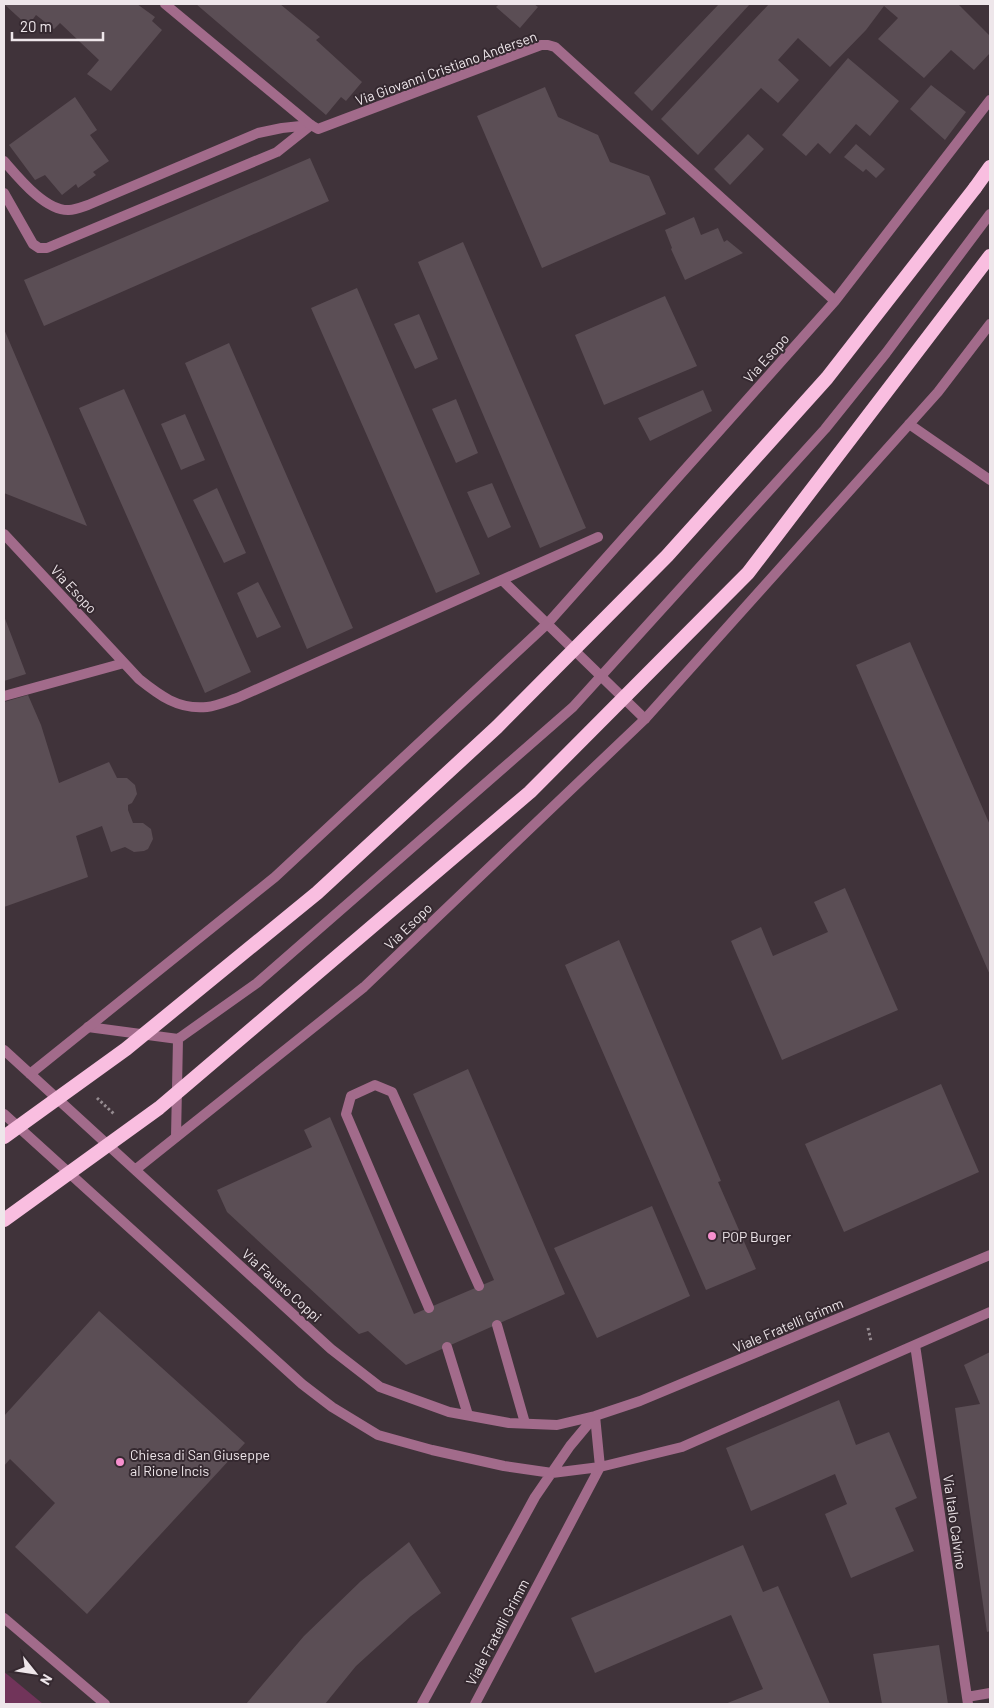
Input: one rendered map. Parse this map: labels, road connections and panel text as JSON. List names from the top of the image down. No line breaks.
{"streets":{"street":["Via Giovanni Cristiano Andersen","Via Esopo","Via Fausto Coppi","Viale Fratelli Grimm","Via Italo Calvino"]},"crossings":[["Via Giovanni Cristiano Andersen","Via Esopo"],["Via Esopo","Via Fausto Coppi"],["Via Fausto Coppi","Viale Fratelli Grimm"]],"places":["POP Burger","Chiesa di San Giuseppe al Rione Incis"],"scale_bar":"20 m","north":"bottom right"}
